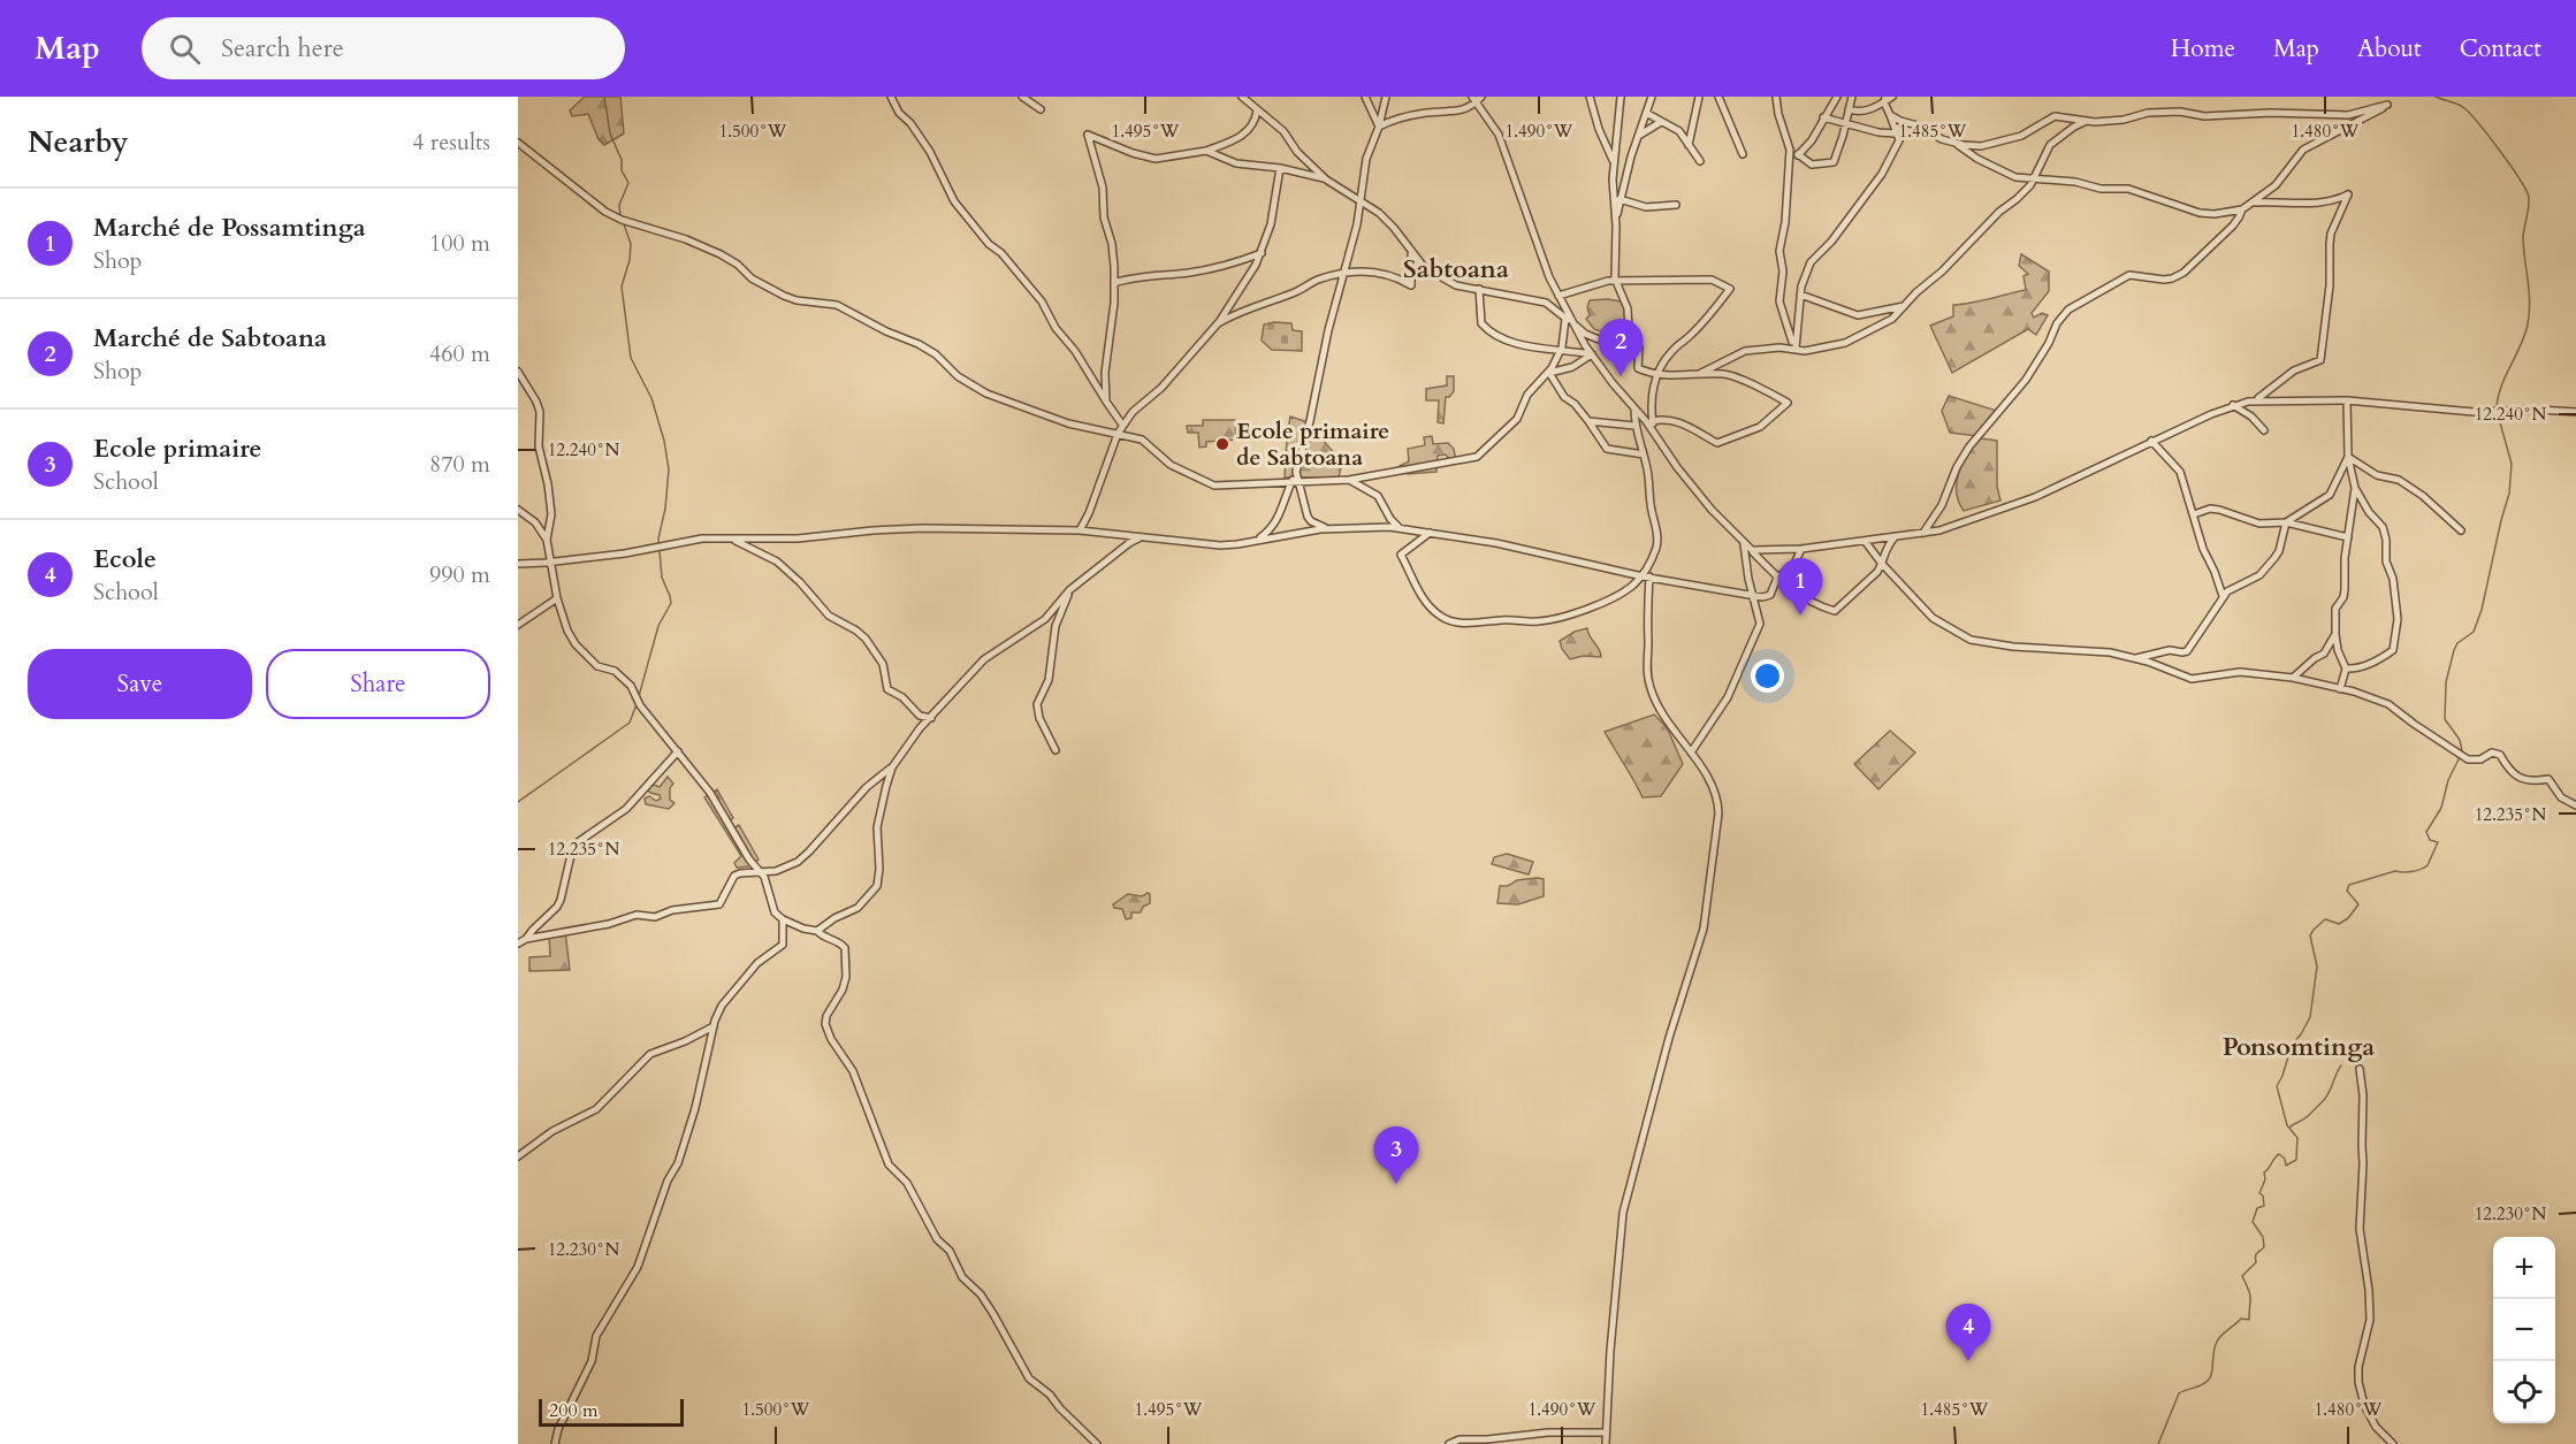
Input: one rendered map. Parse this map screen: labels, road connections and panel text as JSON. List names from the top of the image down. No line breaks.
{"districts":["Sabtoana","Ponsomtinga"],"places":["Ecole primaire de Sabtoana"],"scale_bar":"200 m","page":{"header":"Map","search":"Search here","nav":["Home","Map","About","Contact"],"heading":["Nearby","4 results"],"list":[{"mark":"1","name":"Marché de Possamtinga","note":"Shop","value":"100 m"},{"mark":"2","name":"Marché de Sabtoana","note":"Shop","value":"460 m"},{"mark":"3","name":"Ecole primaire","note":"School","value":"870 m"},{"mark":"4","name":"Ecole","note":"School","value":"990 m"}],"pins":["2","1","3","4"],"buttons":["Save","Share"],"map_buttons":["+","−"],"scale":"200 m"},"coordinates":["1.500°W","1.495°W","1.490°W","1.485°W","1.480°W","12.240°N","12.235°N","12.230°N"]}
